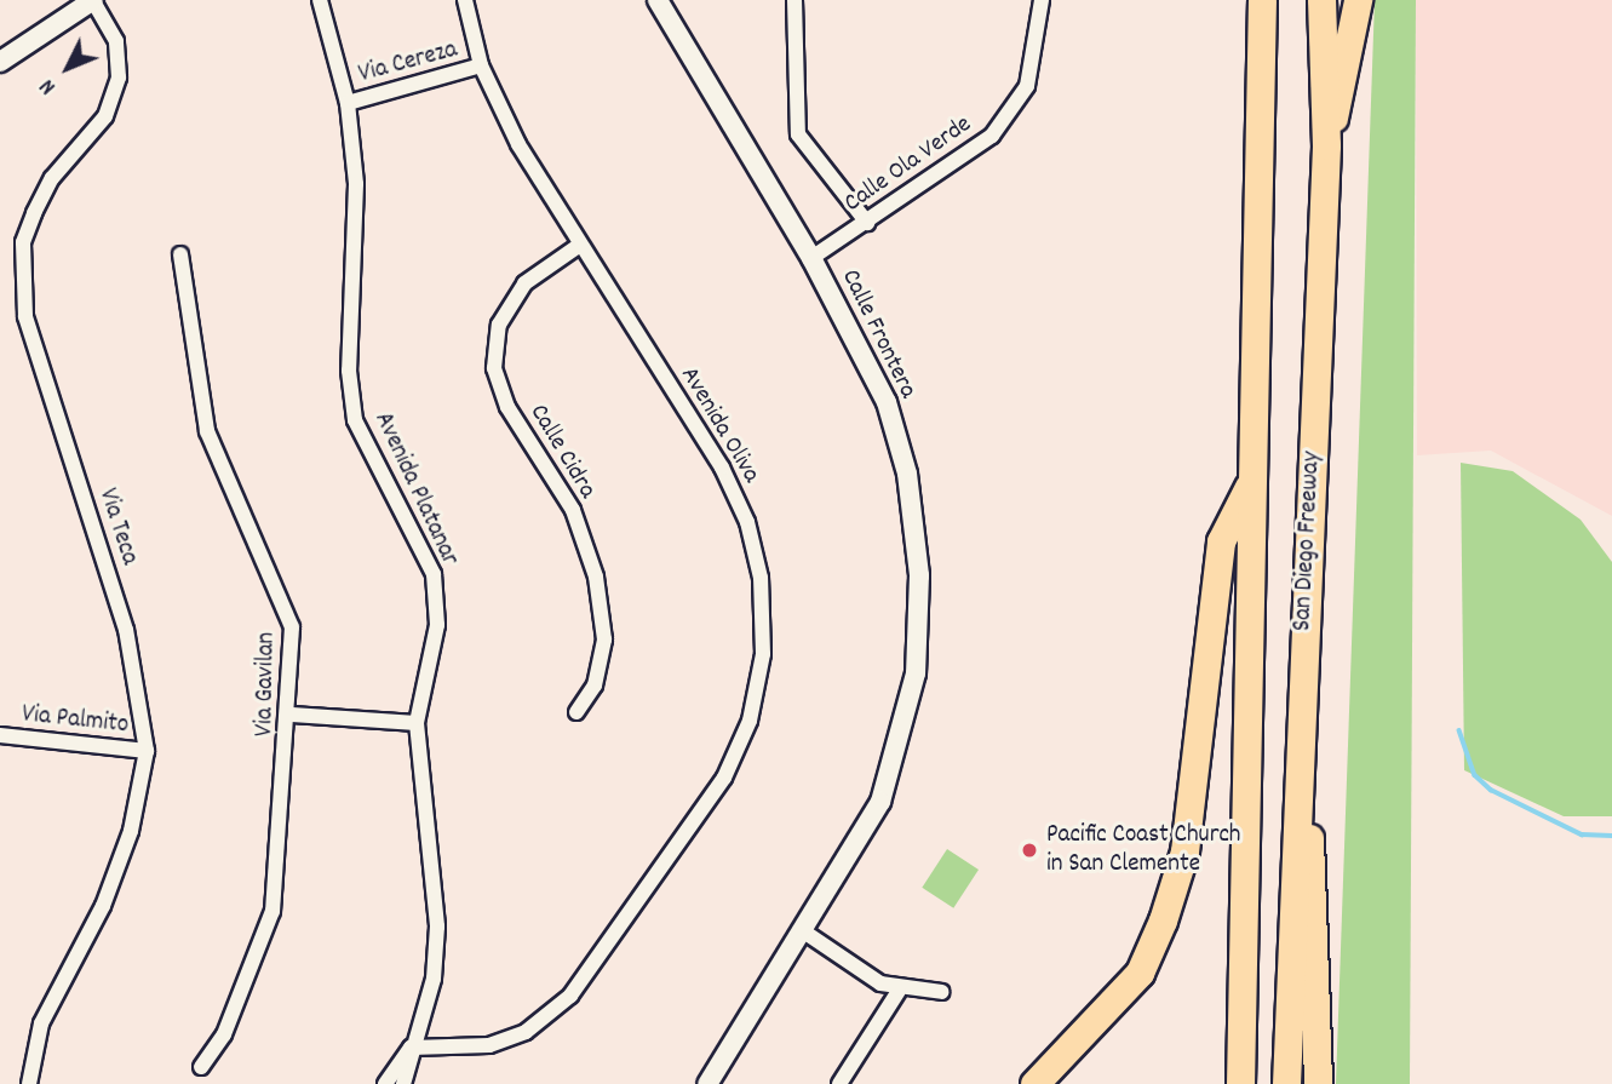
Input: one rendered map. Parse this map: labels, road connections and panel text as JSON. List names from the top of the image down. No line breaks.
{"streets":{"highway":["San Diego Freeway"],"street":["Via Cereza","Calle Ola Verde","Calle Frontera","Avenida Oliva","Calle Cidra","Avenida Platanar","Via Teca","Via Gavilan","Via Palmito"]},"crossings":[["Via Cereza","Avenida Oliva"],["Via Cereza","Avenida Platanar"],["Calle Ola Verde","Calle Frontera"],["Avenida Oliva","Calle Cidra"],["Avenida Oliva","Avenida Platanar"],["Via Teca","Via Palmito"]],"places":["Pacific Coast Church in San Clemente"],"north":"bottom left"}
